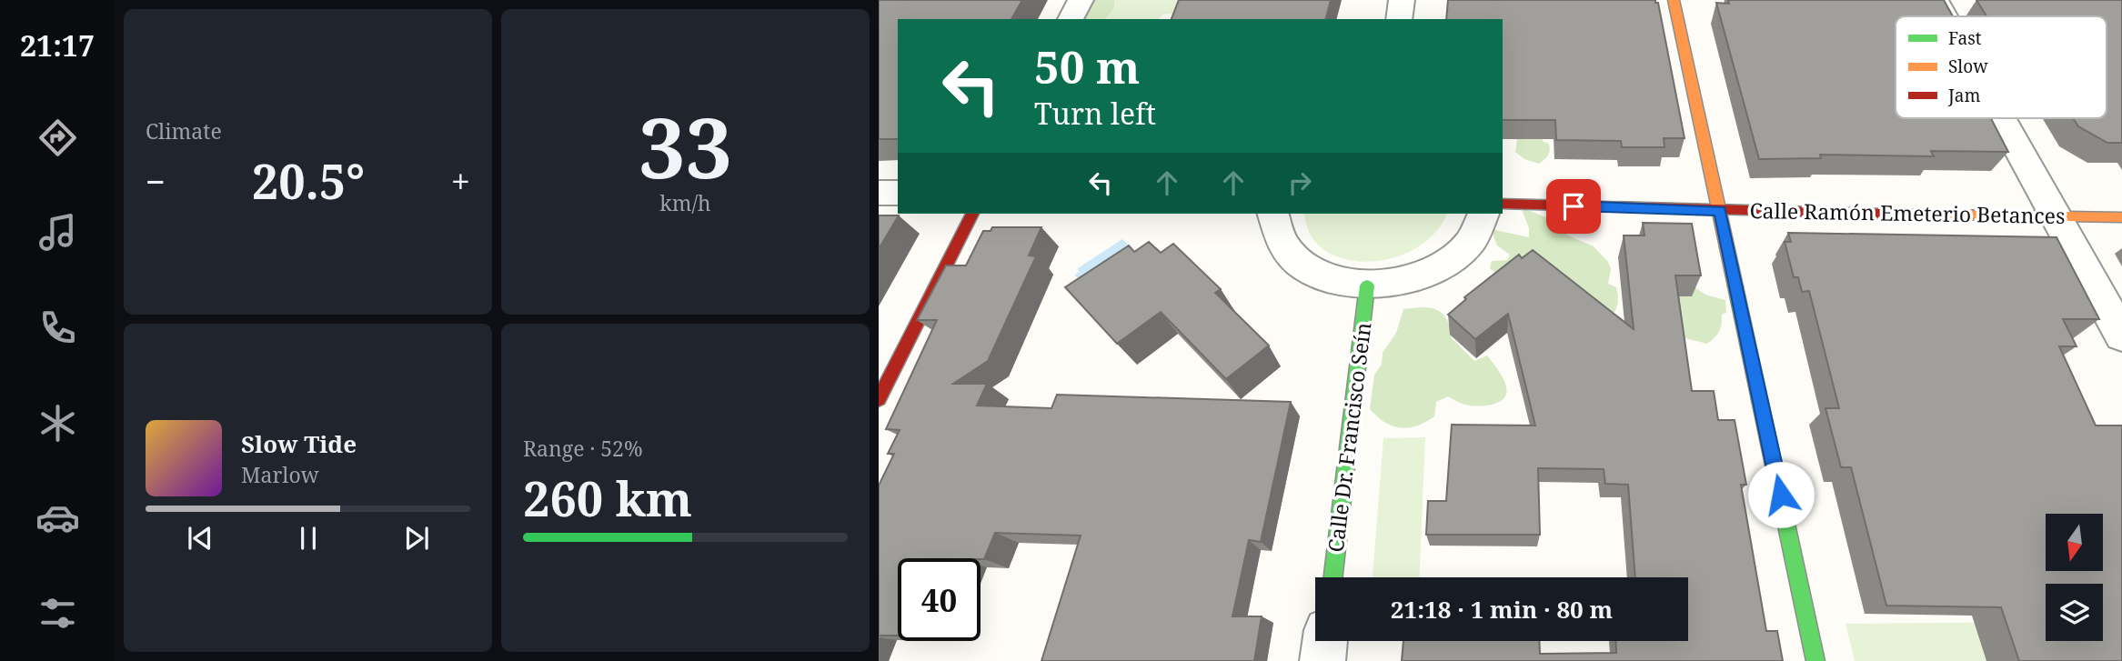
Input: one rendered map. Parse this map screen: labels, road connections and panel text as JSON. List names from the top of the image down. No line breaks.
{"streets":{"street":["Calle Ramón Emeterio Betances","Calle Dr. Francisco Seín"]},"legend":["Fast","Slow","Jam"],"north":"bottom","page":{"tabs":"21:17","tile":["Climate",["33","km/h"],["Range · 52%","260 km"]],"turn":["50 m","Turn left"],"heat":["−","20.5°","+"],"song":["Slow Tide","Marlow"],"limit":"40","trip":"21:18 · 1 min · 80 m"}}
